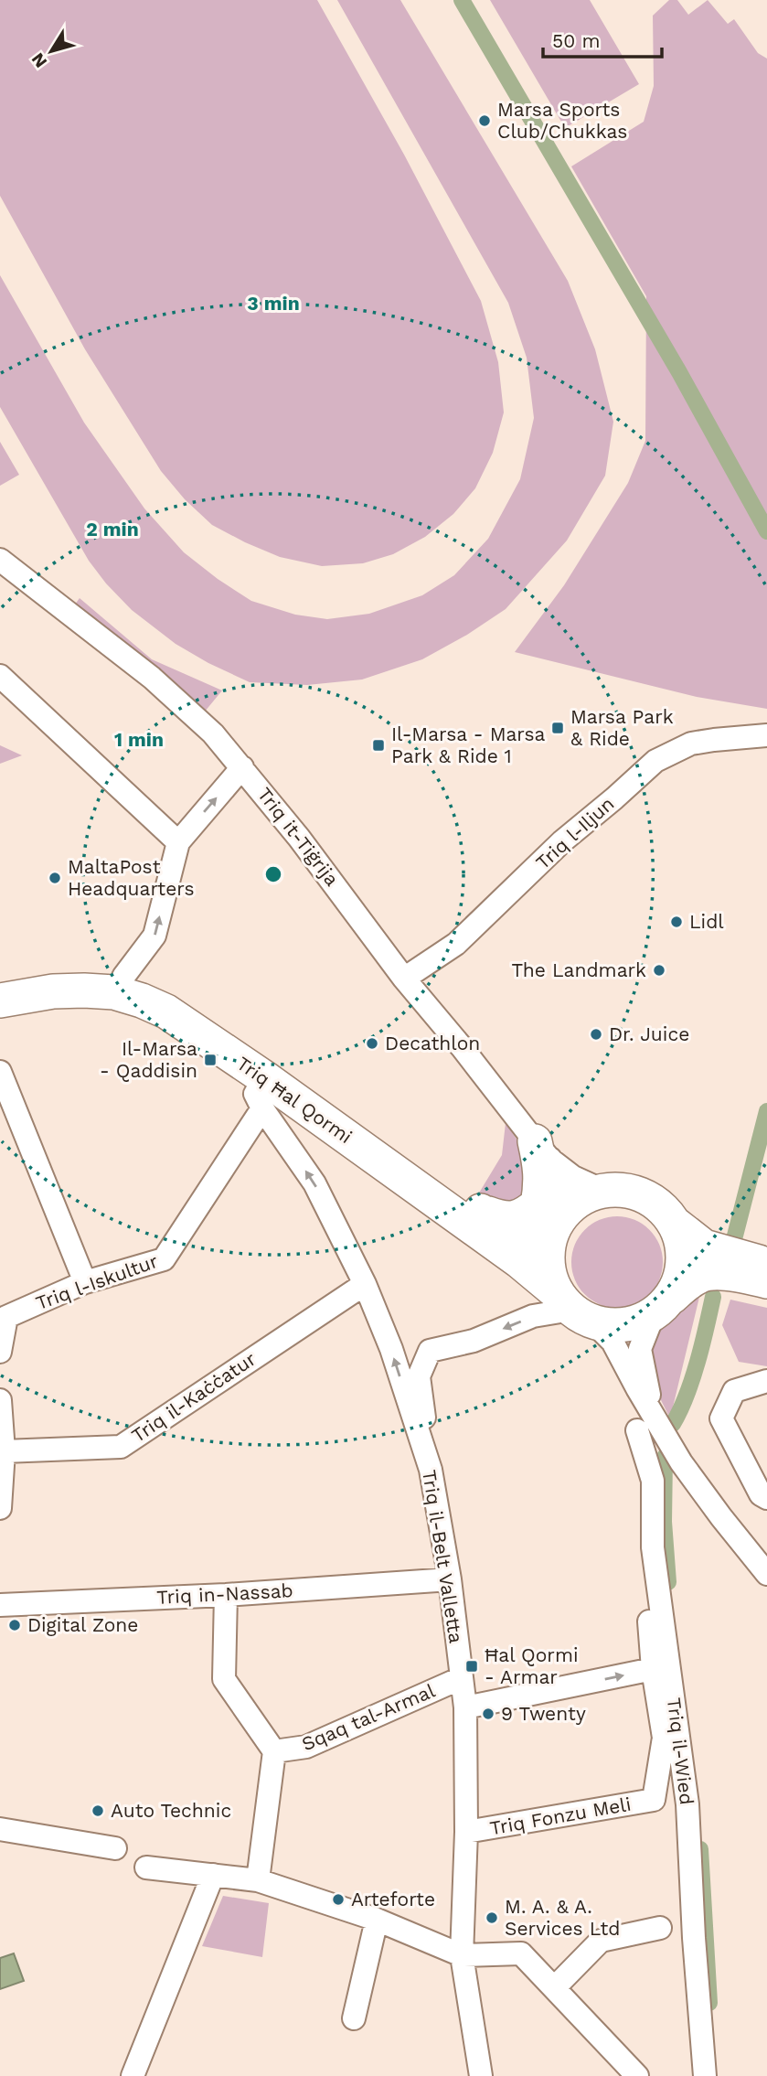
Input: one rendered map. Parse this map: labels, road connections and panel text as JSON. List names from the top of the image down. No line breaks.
{"streets":{"highway":["Triq Ħal Qormi"],"street":["Triq l-Iljun","Triq it-Tiġrija","Triq l-Iskultur","Triq il-Kaċċatur","Triq il-Belt Valletta","Triq in-Nassab","Sqaq tal-Armal","Triq il-Wied","Triq Fonzu Meli"]},"crossings":[["Triq l-Iljun","Triq it-Tiġrija"],["Triq it-Tiġrija","Triq Ħal Qormi"],["Triq Ħal Qormi","Triq l-Iskultur"],["Triq Ħal Qormi","Triq il-Belt Valletta"],["Triq l-Iskultur","Triq il-Belt Valletta"],["Triq il-Kaċċatur","Triq il-Belt Valletta"],["Triq il-Belt Valletta","Triq in-Nassab"],["Triq il-Belt Valletta","Sqaq tal-Armal"],["Triq il-Belt Valletta","Triq Fonzu Meli"]],"one_way":["Triq il-Belt Valletta"],"places":{"other":["Marsa Sports Club/Chukkas","MaltaPost Headquarters","Lidl","The Landmark","Dr. Juice","Decathlon","Digital Zone","9 Twenty","Auto Technic","Arteforte","M. A. & A. Services Ltd"],"transit":["Marsa Park & Ride","Il-Marsa - Marsa Park & Ride 1","Il-Marsa - Qaddisin","Ħal Qormi - Armar"]},"scale_bar":"50 m","north":"bottom left","rings":["3 min","2 min","1 min"]}
